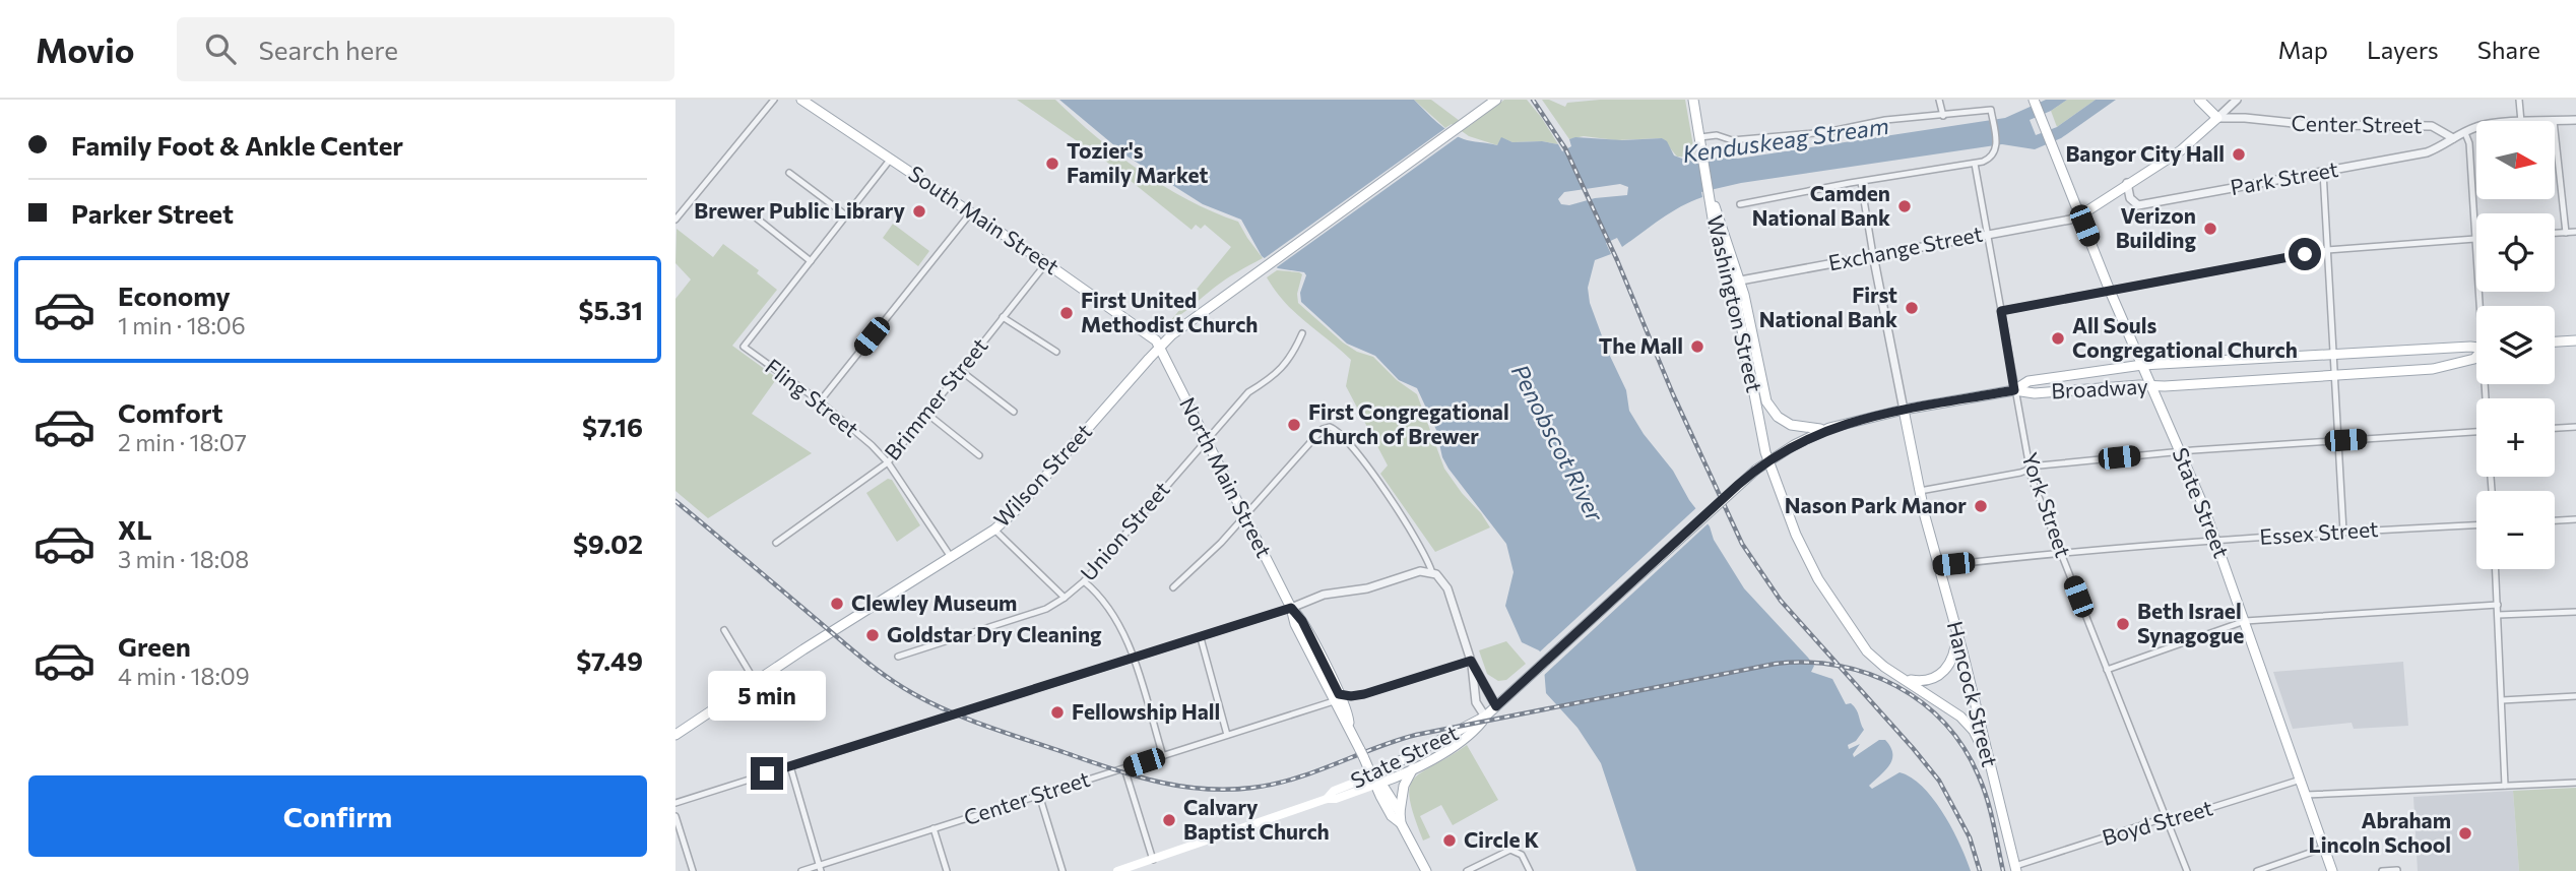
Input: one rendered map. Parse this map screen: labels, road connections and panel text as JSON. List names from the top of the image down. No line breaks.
{"streets":{"main road":["South Main Street","Washington Street","Broadway","Wilson Street","North Main Street","State Street","Hancock Street"],"street":["Center Street","Park Street","Exchange Street","Fling Street","Brimmer Street","York Street","Union Street","Essex Street","Boyd Street"]},"crossings":[["Center Street","Park Street"],["Center Street","North Main Street"],["South Main Street","Brimmer Street"],["South Main Street","Wilson Street"],["South Main Street","North Main Street"],["Exchange Street","Washington Street"],["Exchange Street","State Street"],["Exchange Street","York Street"],["Exchange Street","Hancock Street"],["Washington Street","State Street"],["Washington Street","Hancock Street"],["Broadway","State Street"],["Broadway","York Street"],["Fling Street","Brimmer Street"],["Fling Street","Wilson Street"],["Wilson Street","North Main Street"],["North Main Street","State Street"],["North Main Street","Union Street"],["State Street","Essex Street"],["State Street","Boyd Street"],["York Street","Essex Street"],["York Street","Boyd Street"],["Essex Street","Hancock Street"],["Hancock Street","Boyd Street"]],"water":["Kenduskeag Stream","Penobscot River"],"places":["Bangor City Hall","Tozier's Family Market","Camden National Bank","Brewer Public Library","Verizon Building","First National Bank","First United Methodist Church","All Souls Congregational Church","The Mall","First Congregational Church of Brewer","Nason Park Manor","Clewley Museum","Beth Israel Synagogue","Goldstar Dry Cleaning","Fellowship Hall","Calvary Baptist Church","Abraham Lincoln School","Circle K"],"north":"right","page":{"header":"Movio","search":"Search here","nav":["Map","Layers","Share"],"banner":["Family Foot & Ankle Center","Parker Street"],"map_buttons":["+","−"],"list":[{"name":"Economy","note":"1 min · 18:06","value":"$5.31"},{"name":"Comfort","note":"2 min · 18:07","value":"$7.16"},{"name":"XL","note":"3 min · 18:08","value":"$9.02"},{"name":"Green","note":"4 min · 18:09","value":"$7.49"}],"bubble":"5 min","buttons":"Confirm"}}
